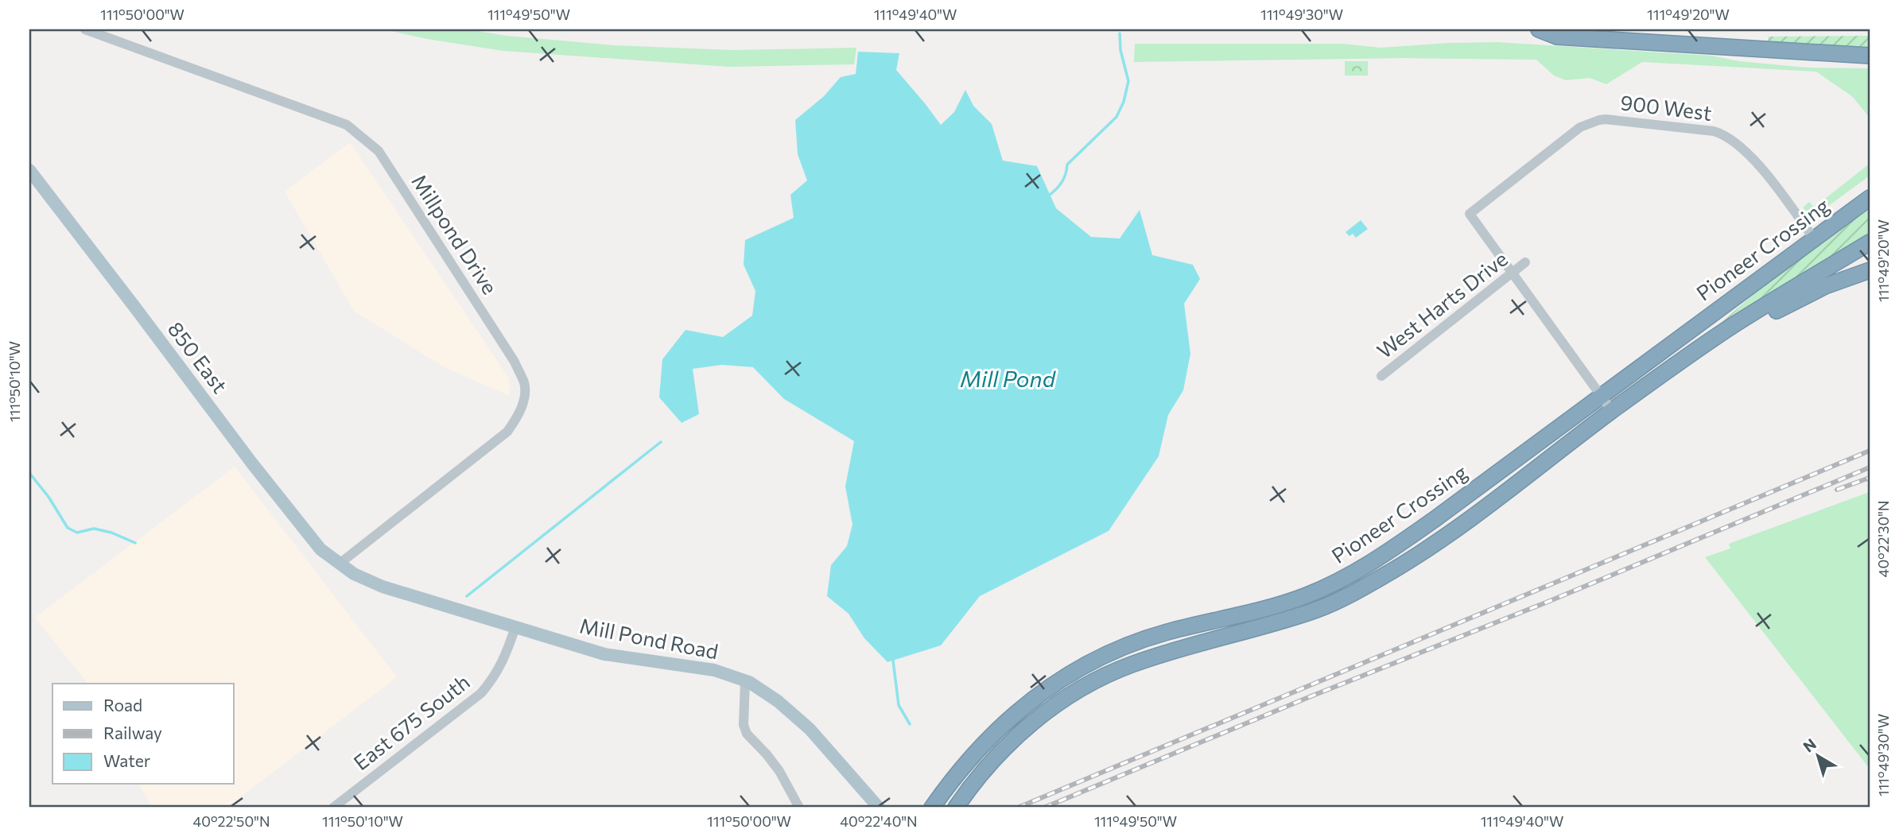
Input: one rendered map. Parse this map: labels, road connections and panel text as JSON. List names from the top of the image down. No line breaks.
{"streets":{"highway":["Pioneer Crossing"],"main road":["850 East","Mill Pond Road"],"street":["900 West","Millpond Drive","West Harts Drive","East 675 South"]},"crossings":[["900 West","Pioneer Crossing"],["900 West","West Harts Drive"],["Millpond Drive","850 East"],["Millpond Drive","Mill Pond Road"],["850 East","Mill Pond Road"],["Mill Pond Road","East 675 South"]],"water":["Mill Pond"],"legend":["Road","Railway","Water"],"north":"top left","coordinates":["111°50'00\"W","111°49'50\"W","111°49'40\"W","111°49'30\"W","111°49'20\"W","111°50'10\"W","40°22'30\"N","40°22'50\"N","40°22'40\"N"]}
